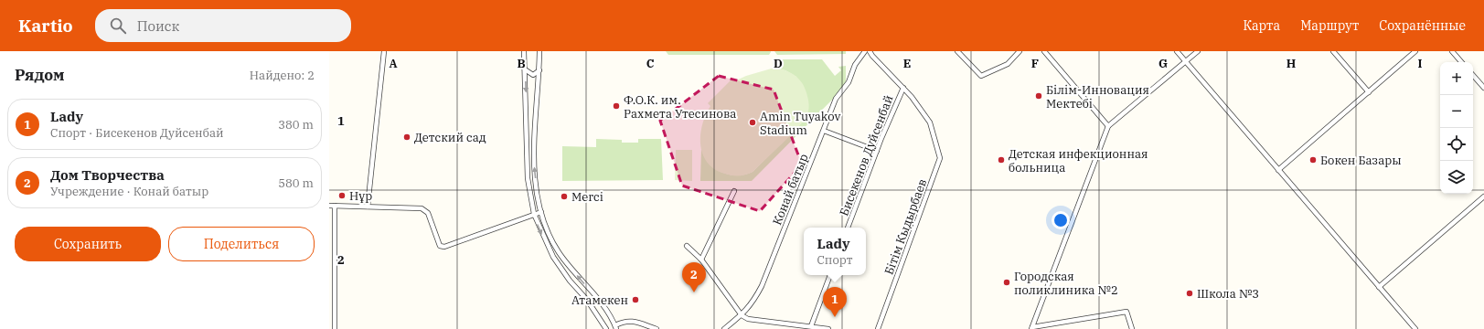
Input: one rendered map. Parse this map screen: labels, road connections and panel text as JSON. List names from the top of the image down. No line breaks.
{"streets":{"street":["Бисекенов Дуйсенбай","Конай батыр","Бiтiм Кыдырбаев"]},"crossings":[["Бисекенов Дуйсенбай","Бiтiм Кыдырбаев"]],"places":["Білім-Инновация Мектебі","Ф.О.К. им. Рахмета Утесинова","Amin Tuyakov Stadium","Детский сад","Детская инфекционная больница","Бокен Базары","Нұр","Merci","Городская поликлиника №2","Школа №3","Атамекен"],"page":{"header":"Kartio","search":"Поиск","nav":["Карта","Маршрут","Сохранённые"],"heading":["Рядом","Найдено: 2"],"map_buttons":["+","−"],"list":[{"mark":"1","name":"Lady","note":"Спорт · Бисекенов Дуйсенбай","value":"380 m"},{"mark":"2","name":"Дом Творчества","note":"Учреждение · Конай батыр","value":"580 m"}],"buttons":["Сохранить","Поделиться"],"popup":["Lady","Спорт"],"pins":["2","1"]},"grid":{"columns":["A","B","C","D","E","F","G","H","I"],"rows":["1","2"]}}
